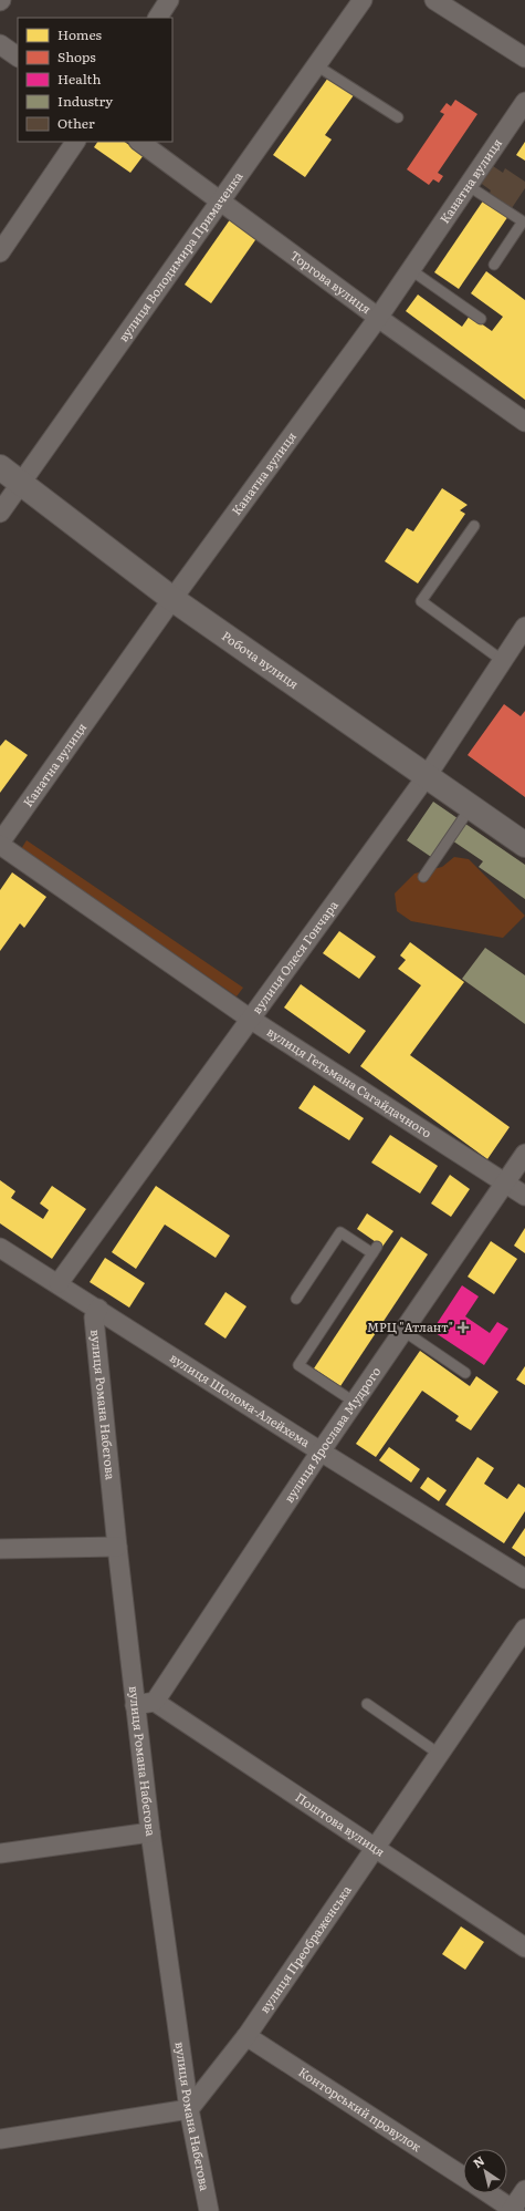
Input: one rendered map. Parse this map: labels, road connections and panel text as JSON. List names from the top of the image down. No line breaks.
{"streets":{"street":["Канатна вулиця","вулиця Володимира Примаченка","Торгова вулиця","Робоча вулиця","вулиця Олеся Гончара","вулиця Гетьмана Сагайдачного","вулиця Шолома-Алейхема","вулиця Романа Набєгова","вулиця Ярослава Мудрого","Поштова вулиця","вулиця Преображенська","Конторський провулок"]},"crossings":[["Канатна вулиця","Торгова вулиця"],["Канатна вулиця","Робоча вулиця"],["Канатна вулиця","вулиця Гетьмана Сагайдачного"],["вулиця Володимира Примаченка","Торгова вулиця"],["вулиця Володимира Примаченка","Робоча вулиця"],["Робоча вулиця","вулиця Олеся Гончара"],["вулиця Олеся Гончара","вулиця Гетьмана Сагайдачного"],["вулиця Олеся Гончара","вулиця Шолома-Алейхема"],["вулиця Гетьмана Сагайдачного","вулиця Ярослава Мудрого"],["вулиця Шолома-Алейхема","вулиця Романа Набєгова"],["вулиця Шолома-Алейхема","вулиця Ярослава Мудрого"],["вулиця Романа Набєгова","вулиця Преображенська"],["вулиця Ярослава Мудрого","Поштова вулиця"],["Поштова вулиця","вулиця Преображенська"],["вулиця Преображенська","Конторський провулок"]],"places":{"health":["МРЦ \"Атлант\""]},"legend":["Homes","Shops","Health","Industry","Other"],"north":"top left"}
